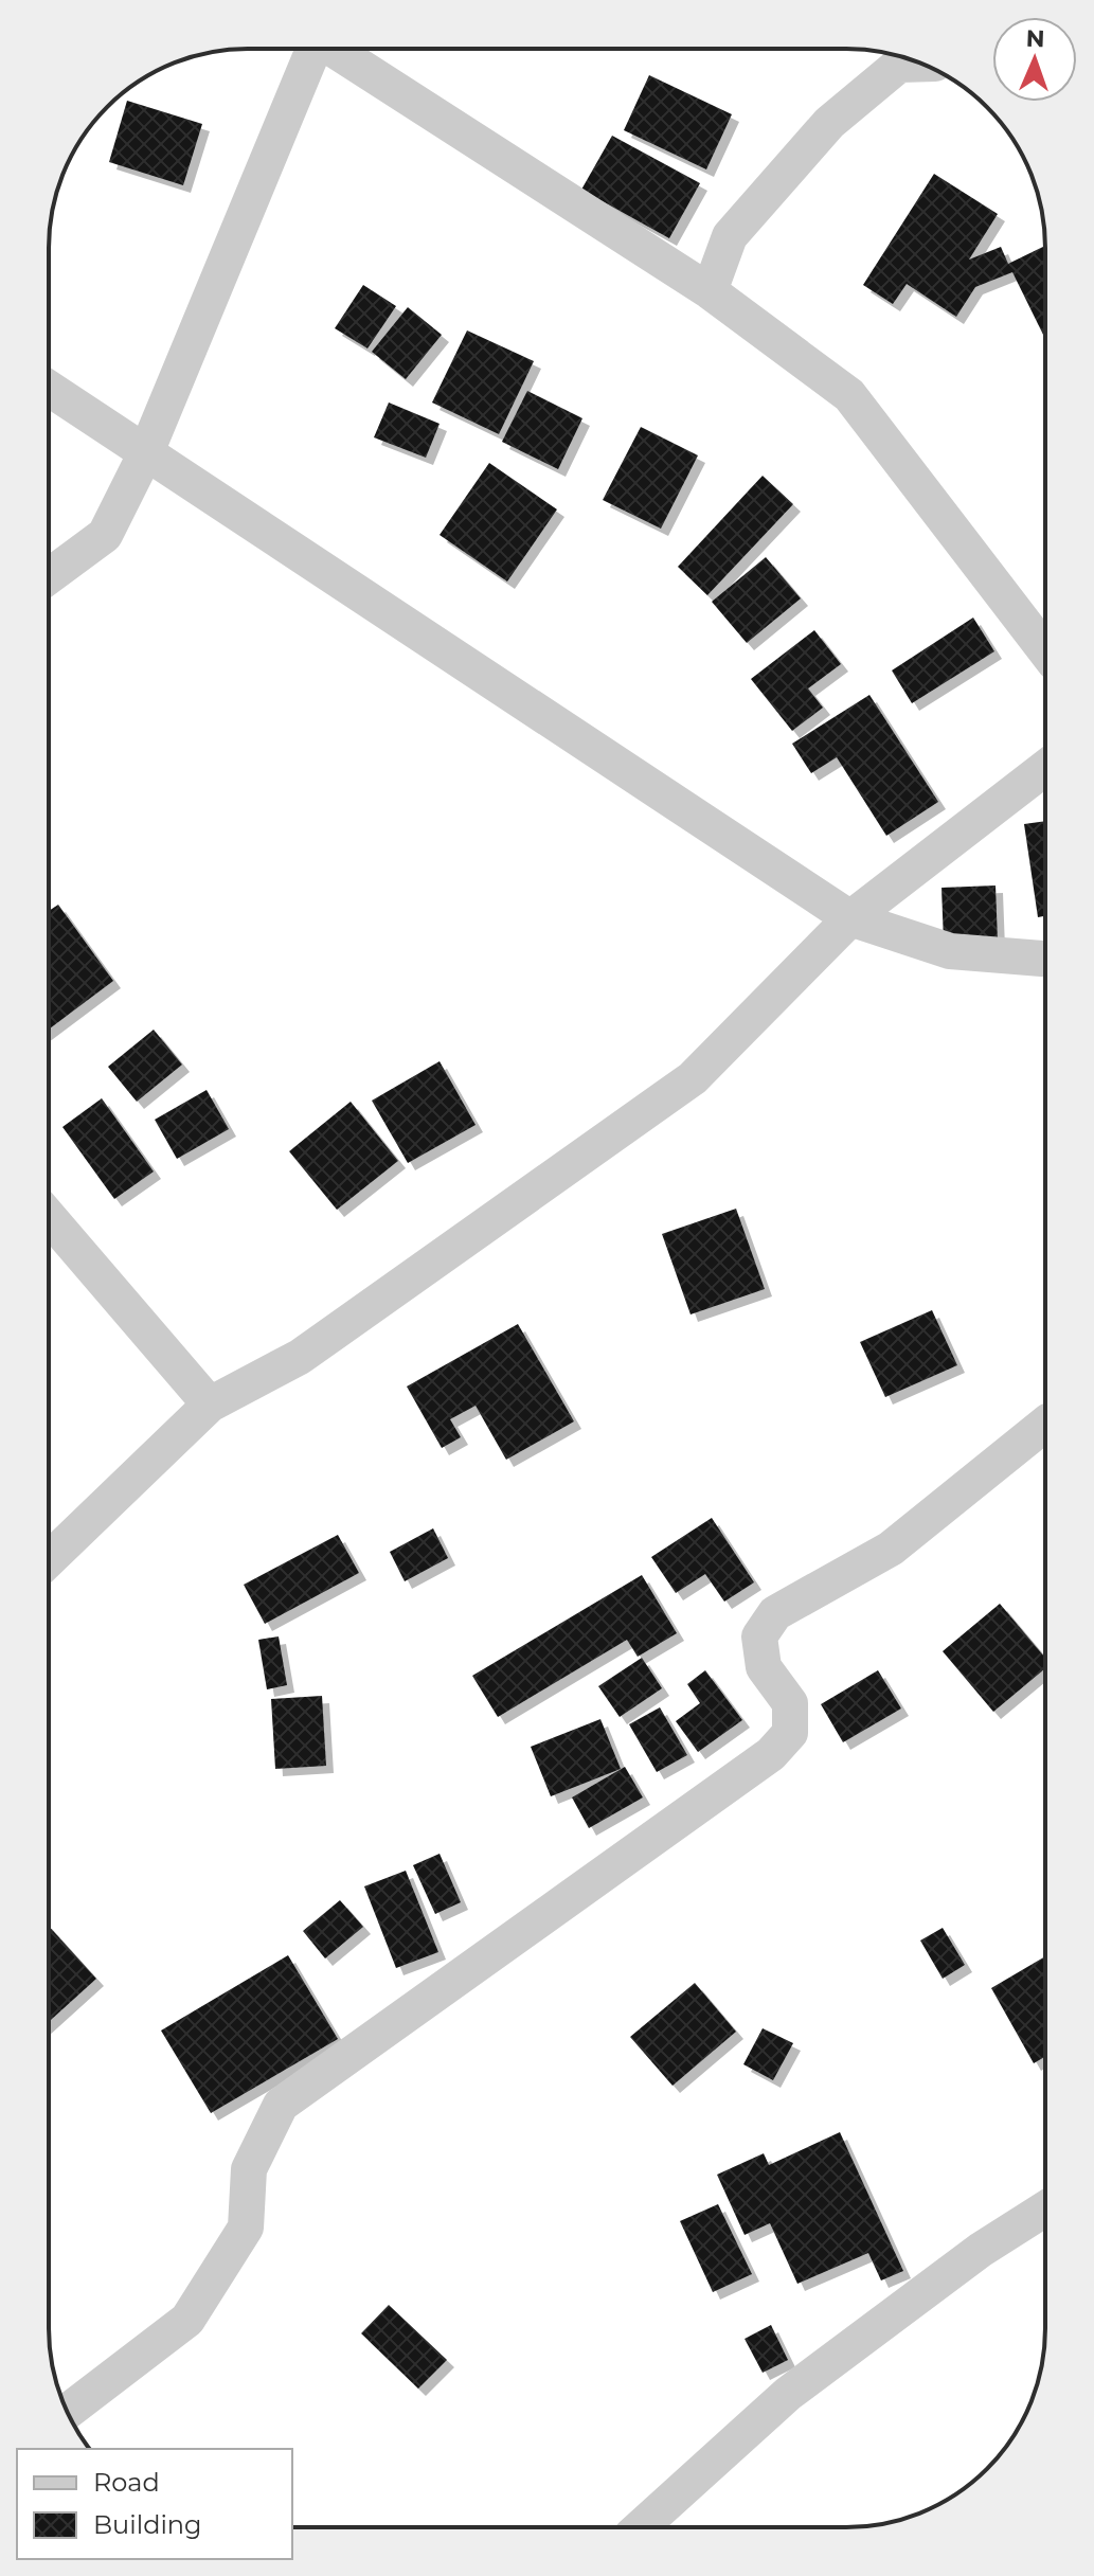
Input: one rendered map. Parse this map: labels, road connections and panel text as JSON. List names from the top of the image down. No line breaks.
{"legend":["Road","Building"],"north":"top"}
